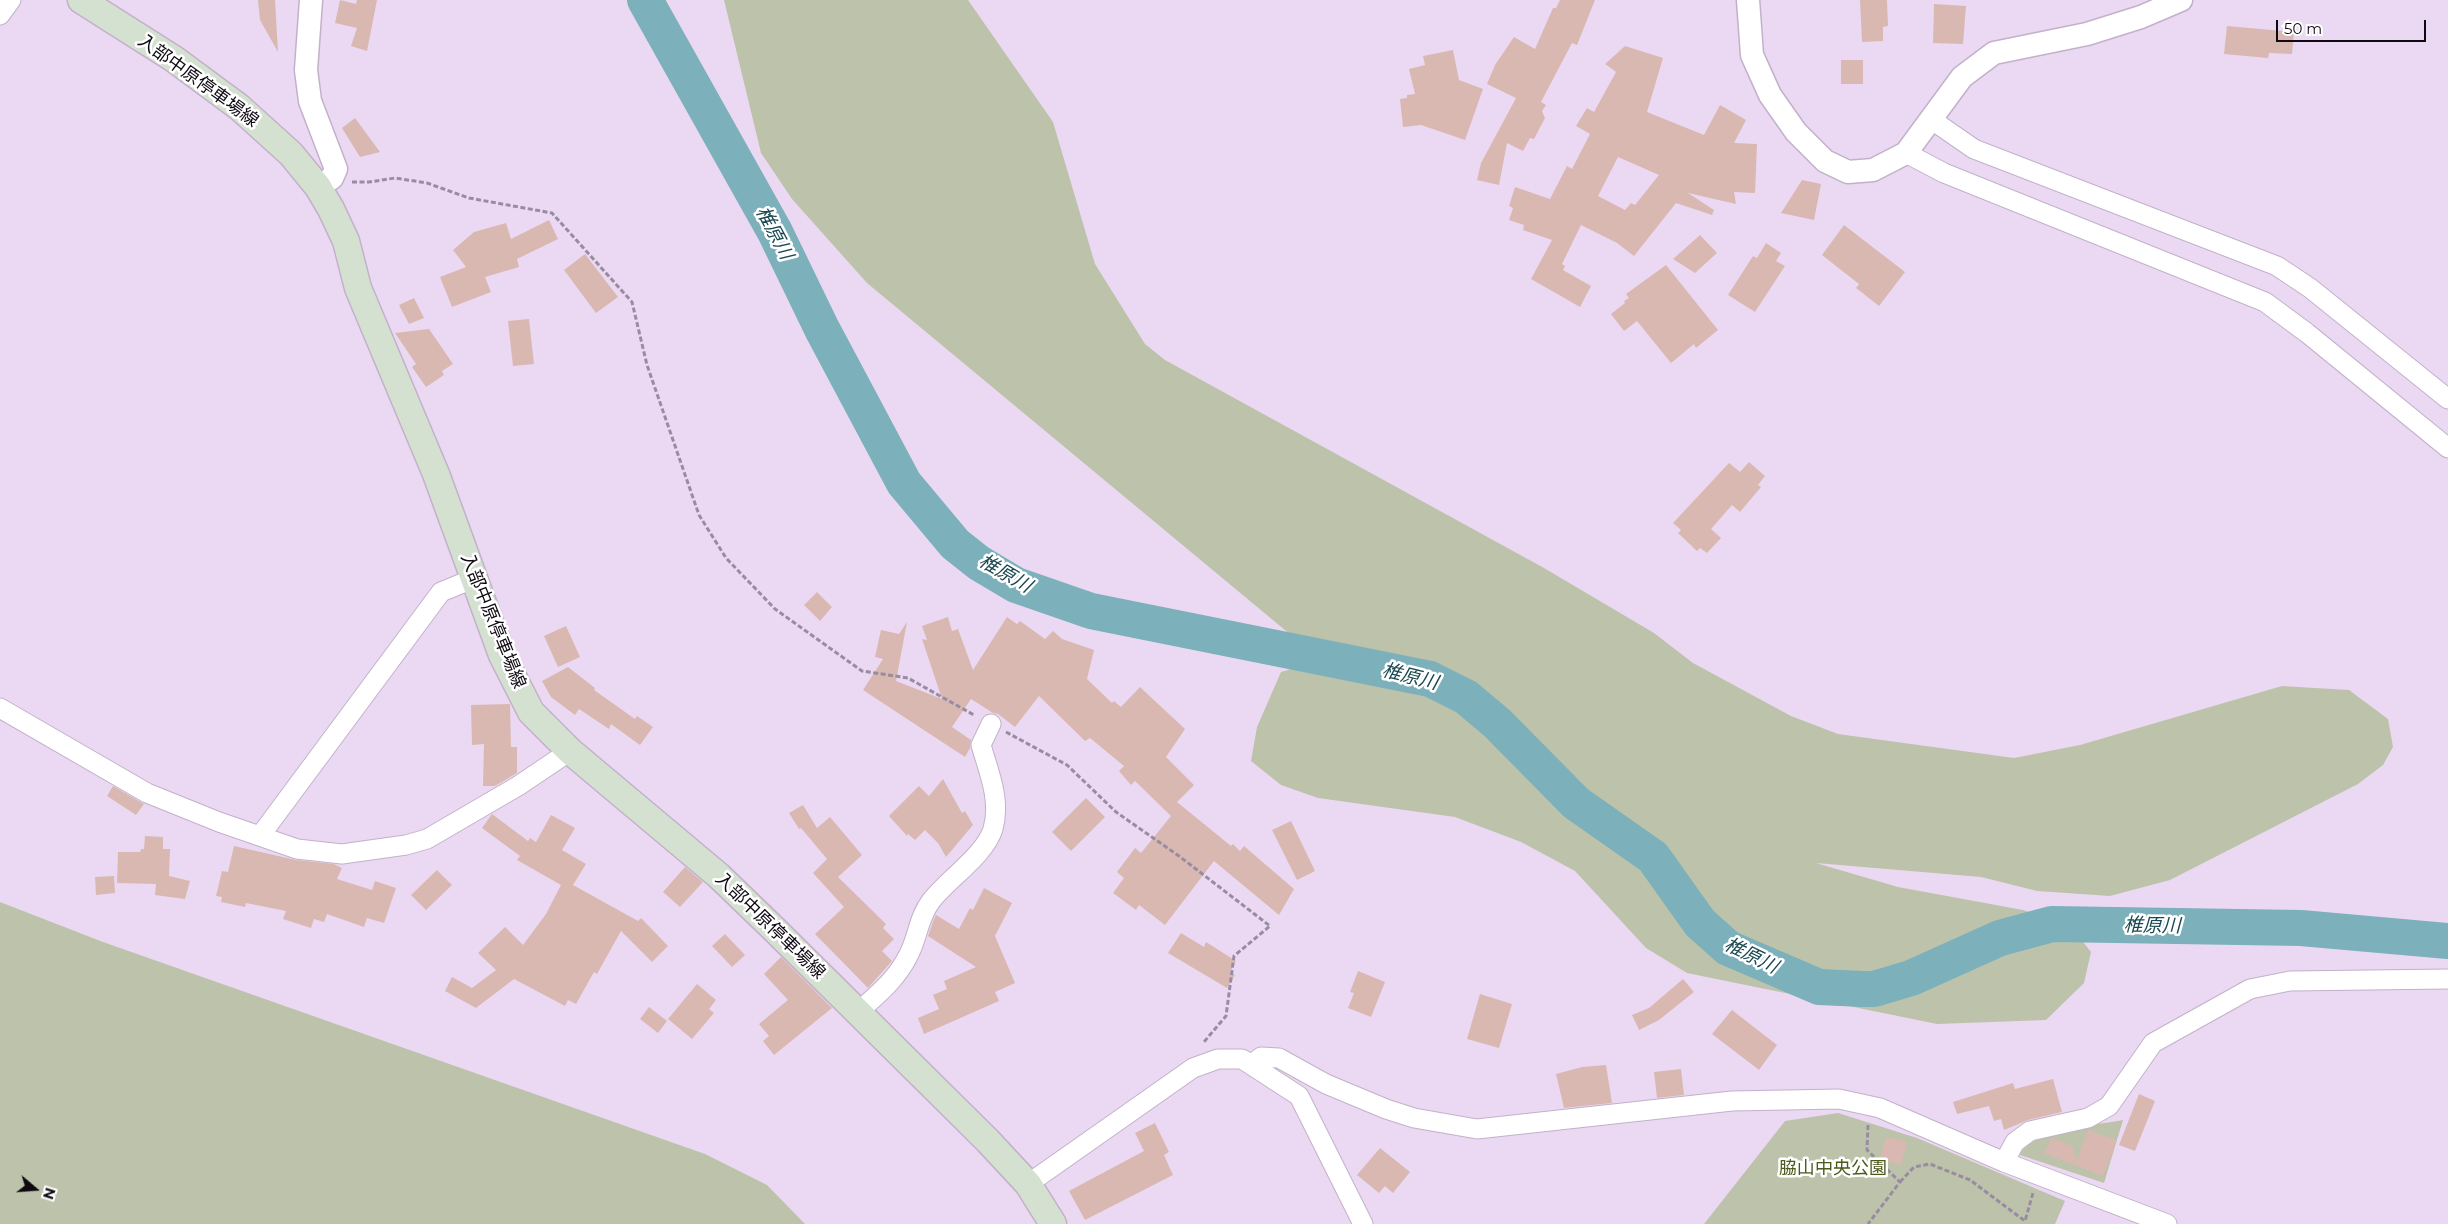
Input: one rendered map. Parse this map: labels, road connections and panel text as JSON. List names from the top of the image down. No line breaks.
{"streets":{"main road":["入部中原停車場線"]},"water":["椎原川"],"parks":["脇山中央公園"],"scale_bar":"50 m","north":"right"}
